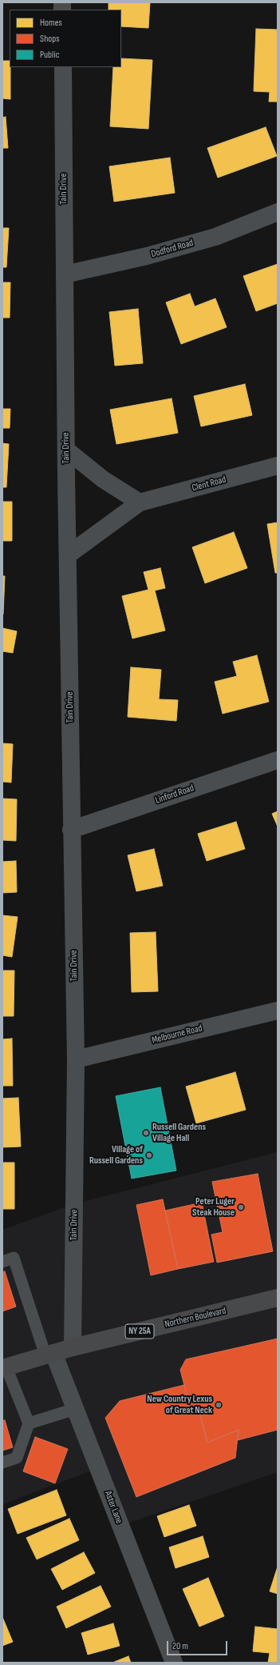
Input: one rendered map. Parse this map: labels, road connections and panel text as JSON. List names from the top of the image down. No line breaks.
{"streets":{"main road":["Northern Boulevard","NY 25A"],"street":["Tain Drive","Dodford Road","Clent Road","Linford Road","Melbourne Road","Aster Lane"]},"crossings":[["Tain Drive","Dodford Road"],["Tain Drive","Clent Road"],["Tain Drive","Linford Road"],["Tain Drive","Melbourne Road"],["Tain Drive","Northern Boulevard"],["Northern Boulevard","Aster Lane"]],"places":["Russell Gardens Village Hall","Village of Russell Gardens","Peter Luger Steak House","New Country Lexus of Great Neck"],"legend":["Homes","Shops","Public"],"scale_bar":"20 m"}
